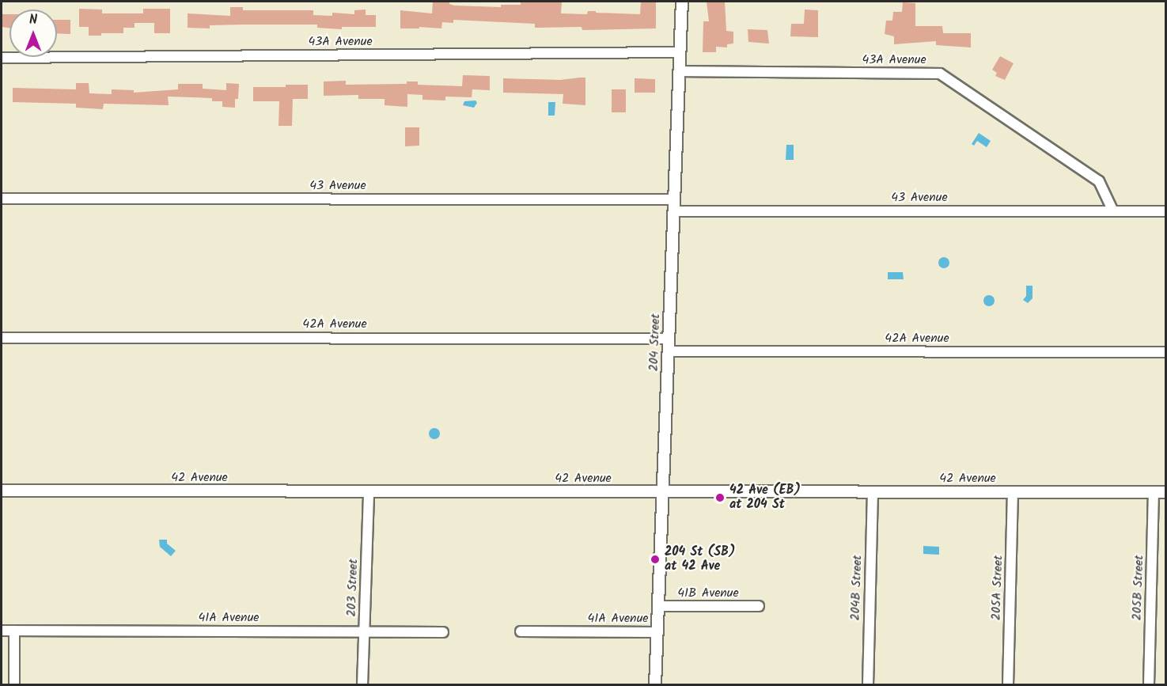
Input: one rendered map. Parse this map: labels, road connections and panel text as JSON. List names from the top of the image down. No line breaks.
{"streets":{"street":["43A Avenue","43 Avenue","42A Avenue","204 Street","42 Avenue","203 Street","204B Street","205A Street","205B Street","41B Avenue","41A Avenue"]},"crossings":[["43A Avenue","43 Avenue"],["43A Avenue","204 Street"],["43 Avenue","204 Street"],["42A Avenue","204 Street"],["204 Street","42 Avenue"],["204 Street","41B Avenue"],["204 Street","41A Avenue"],["42 Avenue","203 Street"],["42 Avenue","204B Street"],["42 Avenue","205A Street"],["42 Avenue","205B Street"],["203 Street","41A Avenue"]],"places":["42 Ave (EB) at 204 St","204 St (SB) at 42 Ave"],"north":"top"}
